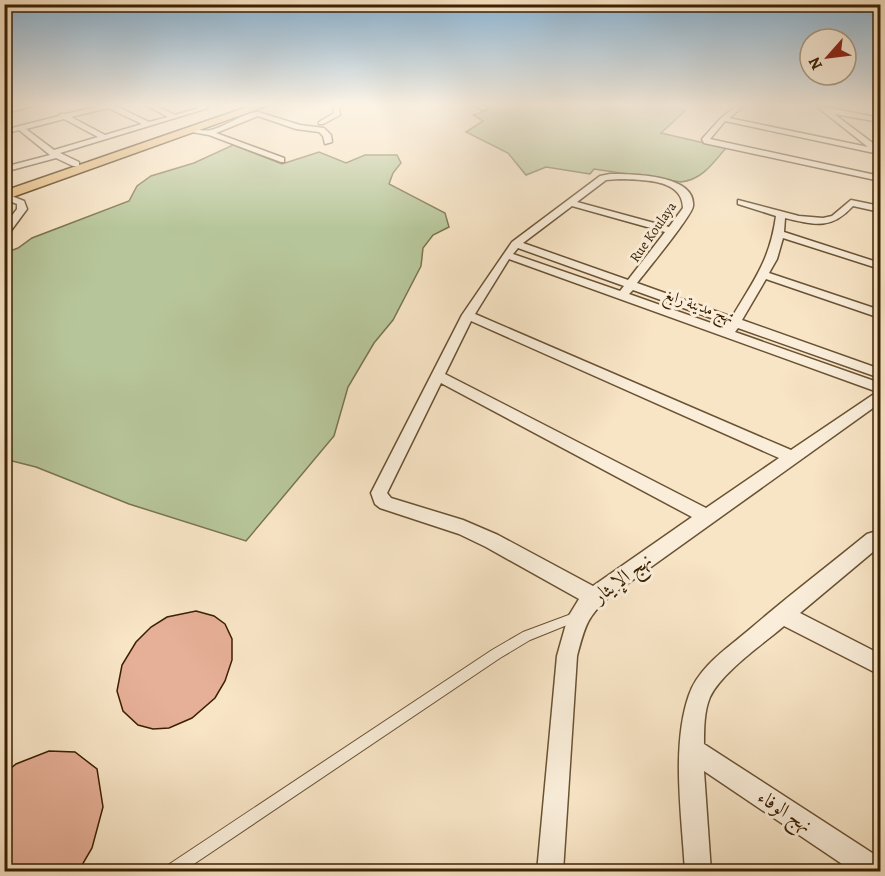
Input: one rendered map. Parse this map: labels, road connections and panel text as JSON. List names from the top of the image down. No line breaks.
{"streets":{"street":["Rue Koulaya","نهج مدينة رابغ","نهج الإيثار","نهج الوفاء"]},"crossings":[["Rue Koulaya","نهج مدينة رابغ"]],"north":"bottom left"}
